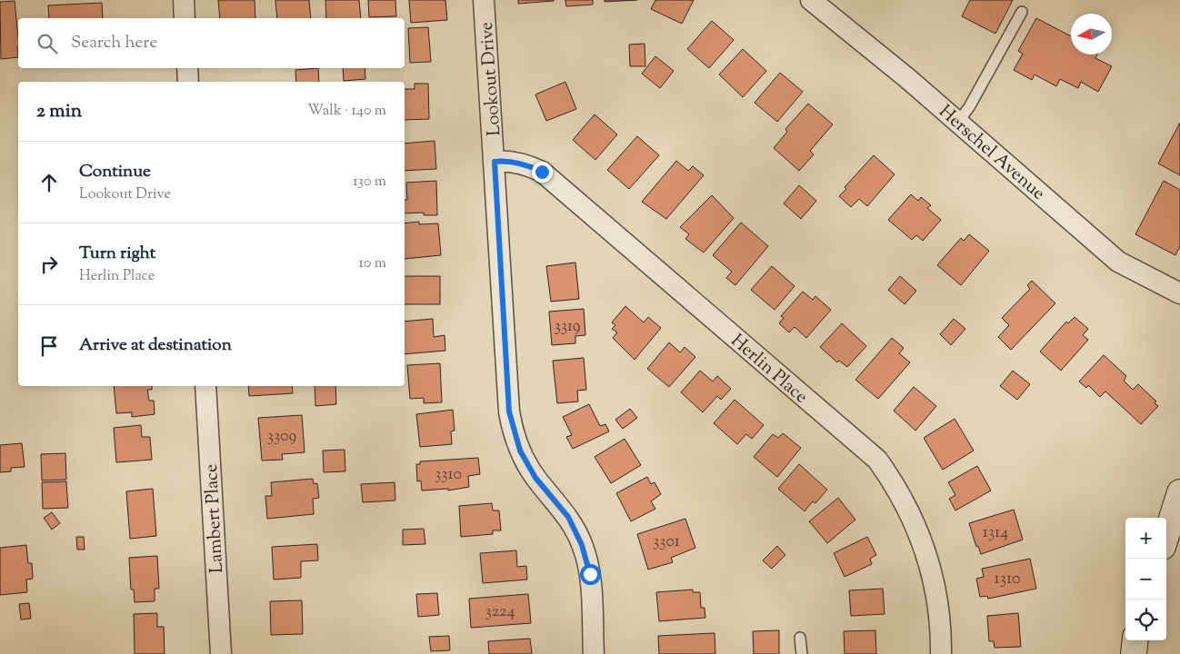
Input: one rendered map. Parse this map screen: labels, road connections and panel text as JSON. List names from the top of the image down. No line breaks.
{"streets":{"street":["Lookout Drive","Herschel Avenue","Herlin Place","Lambert Place"]},"crossings":[["Lookout Drive","Herlin Place"]],"house_numbers":["3319","3309","3310","1314","3301","1310","3224"],"north":"left","page":{"search":"Search here","heading":["2 min","Walk · 140 m"],"list":[["Continue","Lookout Drive","130 m"],["Turn right","Herlin Place","10 m"],"Arrive at destination"],"map_buttons":["+","−"]}}
